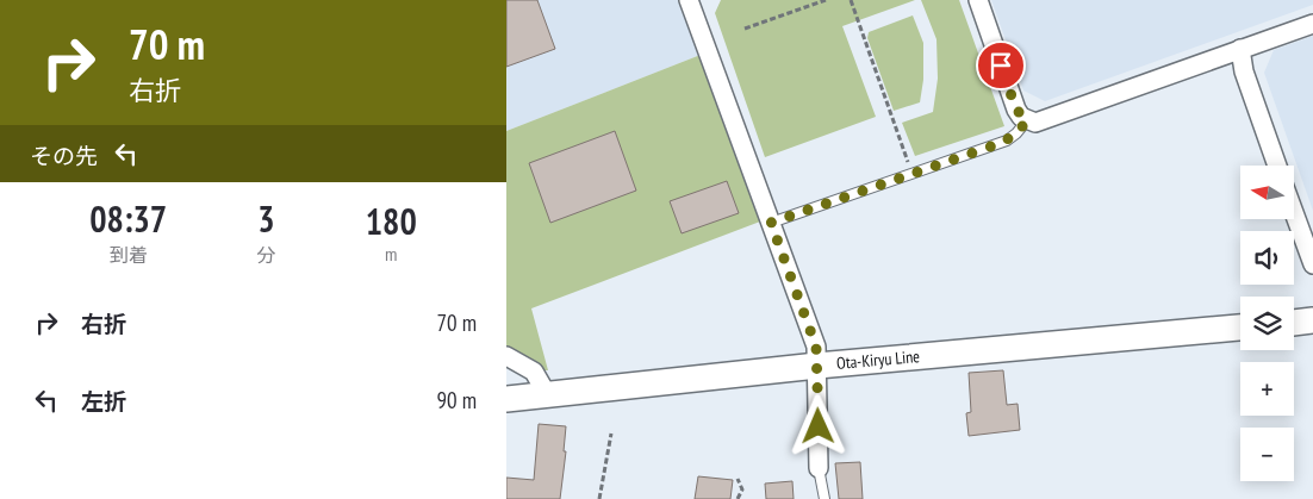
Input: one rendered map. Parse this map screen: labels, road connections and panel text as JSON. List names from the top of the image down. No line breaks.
{"streets":{"main road":["Ota-Kiryu Line"]},"north":"left","page":{"turn":["70 m","右折"],"then":"その先","map_buttons":["+","−"],"eta":["08:37","到着","3","分","180","m"],"list":[{"name":"右折","value":"70 m"},{"name":"左折","value":"90 m"}]}}
